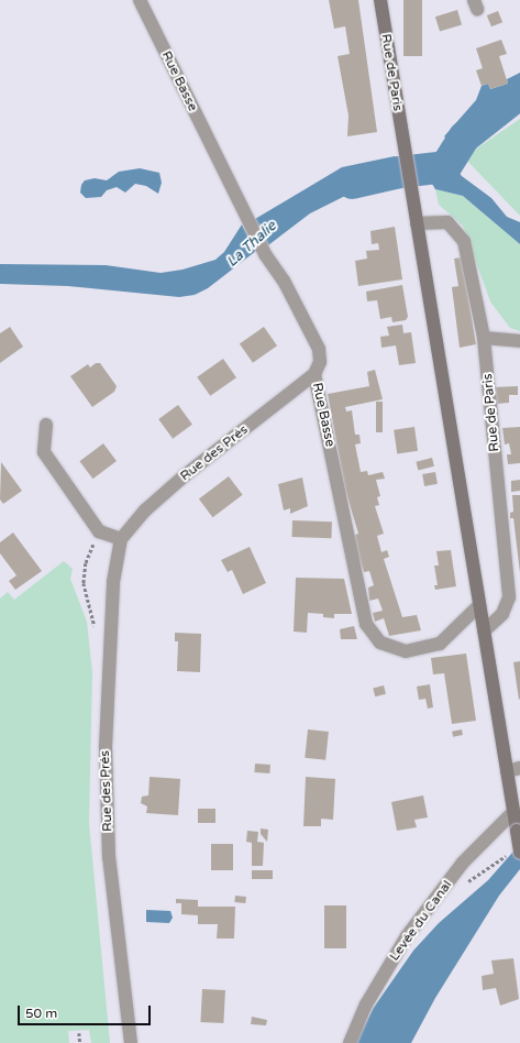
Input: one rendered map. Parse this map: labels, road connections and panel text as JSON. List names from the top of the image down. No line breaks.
{"streets":{"main road":["Rue de Paris"],"street":["Rue Basse","Rue des Prés","Levée du Canal"]},"crossings":[["Rue de Paris","Rue Basse"],["Rue de Paris","Levée du Canal"],["Rue Basse","Rue des Prés"]],"water":["La Thalie"],"scale_bar":"50 m"}
